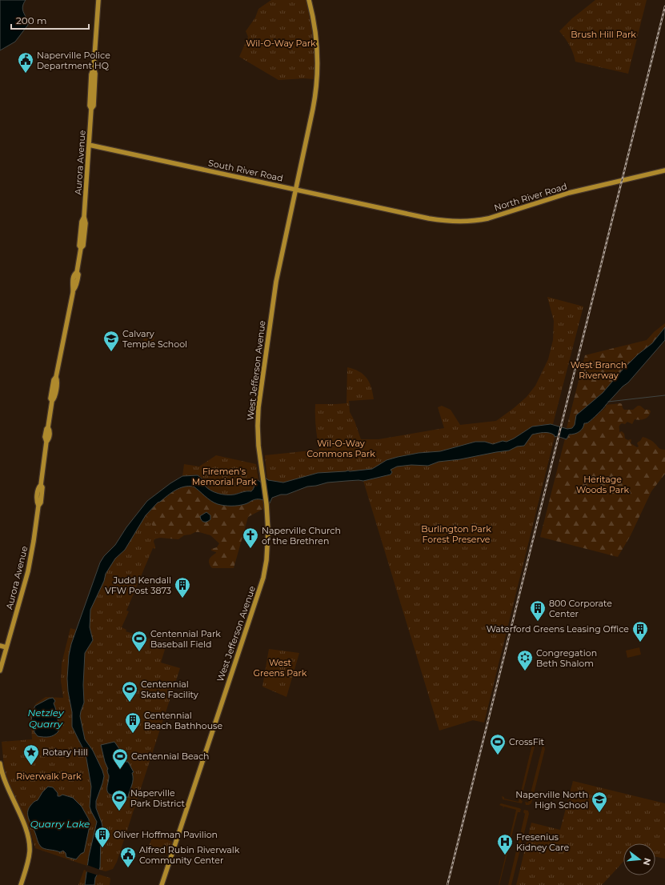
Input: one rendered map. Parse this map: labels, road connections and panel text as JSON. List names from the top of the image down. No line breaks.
{"streets":{"street":["Aurora Avenue","South River Road","North River Road","West Jefferson Avenue"]},"crossings":[["Aurora Avenue","South River Road"],["South River Road","North River Road"],["South River Road","West Jefferson Avenue"]],"water":["Netzley Quarry","Quarry Lake"],"parks":["Brush Hill Park","Wil-O-Way Park","West Branch Riverway","Wil-O-Way Commons Park","Firemen's Memorial Park","Heritage Woods Park","Burlington Park Forest Preserve","West Greens Park","Riverwalk Park"],"places":{"public building":["Naperville Police Department HQ","Alfred Rubin Riverwalk Community Center"],"school or university":["Calvary Temple School","Naperville North High School"],"church":["Naperville Church of the Brethren"],"building":["Judd Kendall VFW Post 3873","800 Corporate Center","Waterford Greens Leasing Office","Centennial Beach Bathhouse","Oliver Hoffman Pavilion"],"sports":["Centennial Park Baseball Field","Centennial Skate Facility","CrossFit","Centennial Beach","Naperville Park District"],"synagogue":["Congregation Beth Shalom"],"place":["Rotary Hill"],"hospital":["Fresenius Kidney Care"]},"scale_bar":"200 m","north":"right"}
